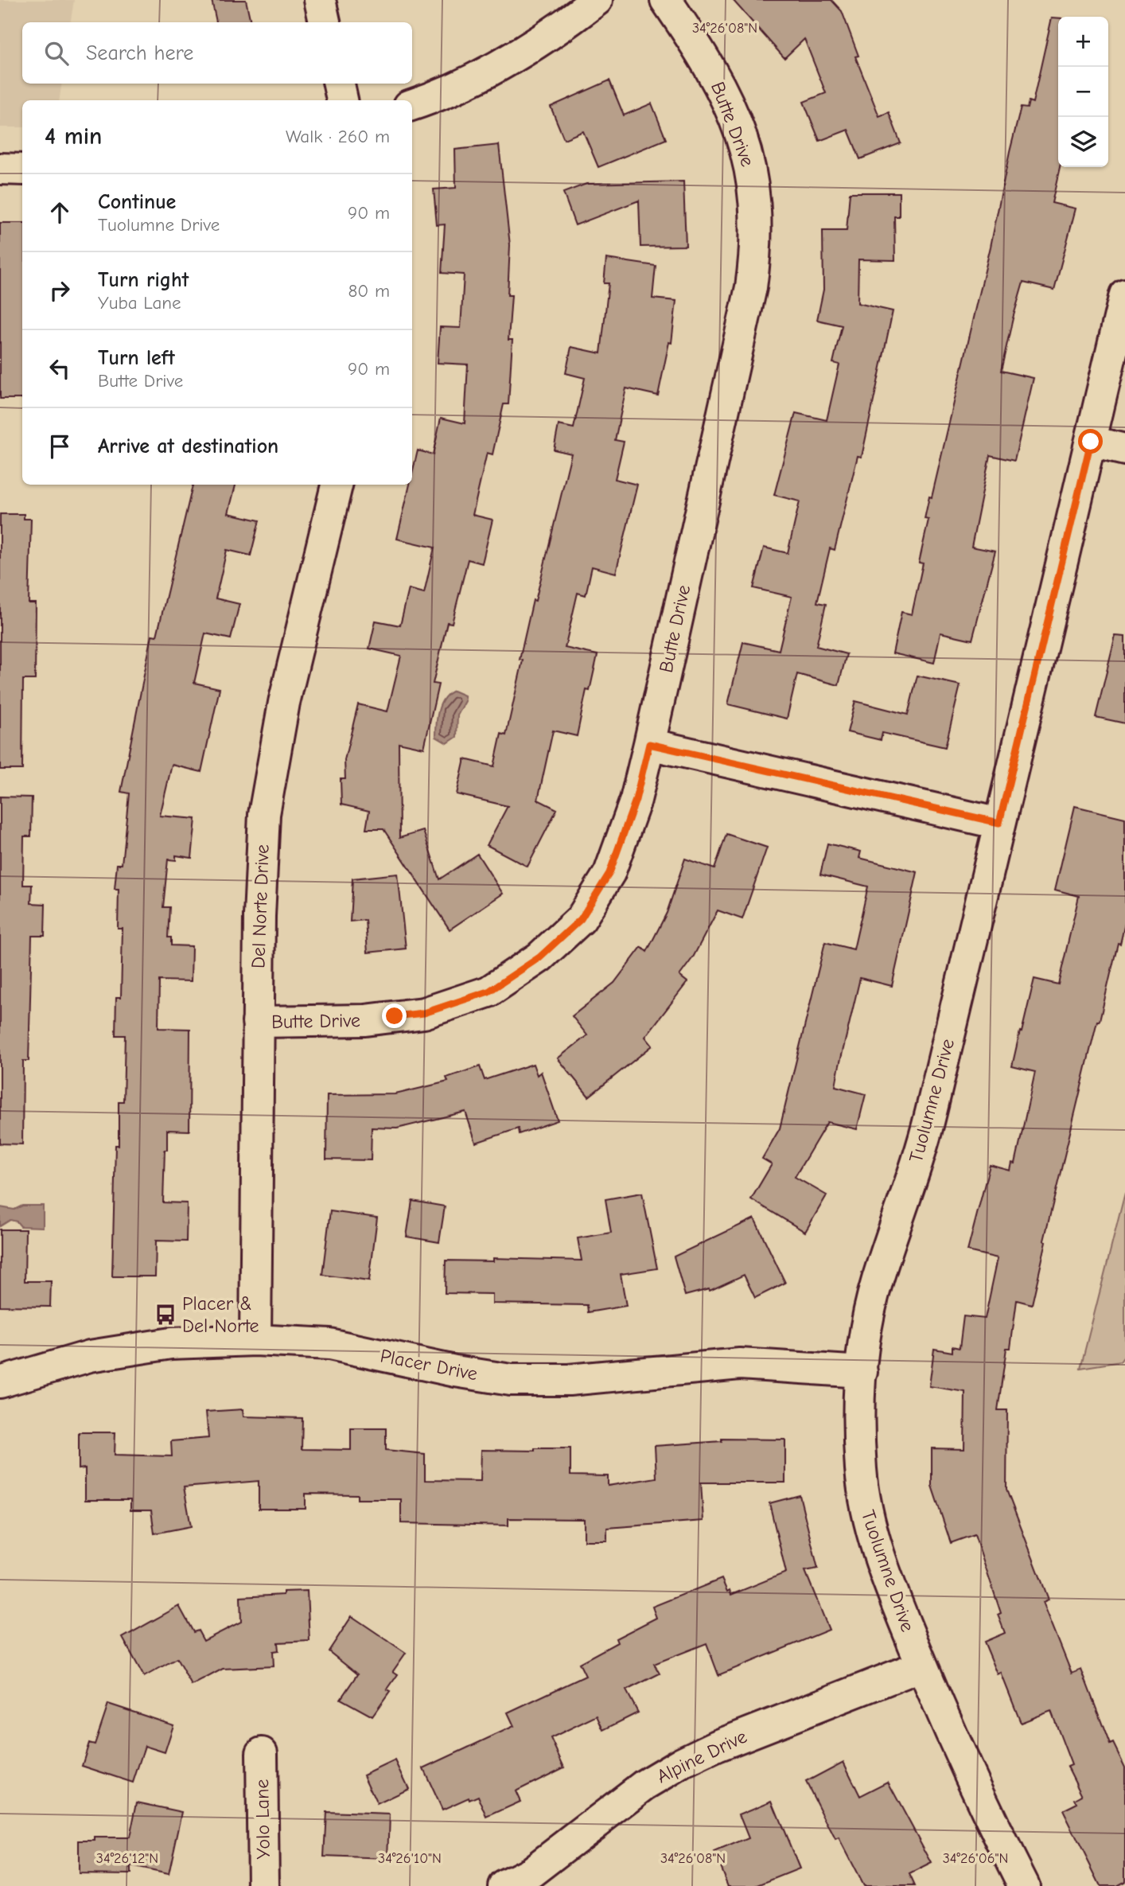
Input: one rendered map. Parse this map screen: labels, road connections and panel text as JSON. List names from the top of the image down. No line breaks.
{"streets":{"street":["Butte Drive","Del Norte Drive","Tuolumne Drive","Placer Drive","Alpine Drive","Yolo Lane"]},"crossings":[["Butte Drive","Del Norte Drive"],["Del Norte Drive","Placer Drive"],["Tuolumne Drive","Placer Drive"],["Tuolumne Drive","Alpine Drive"]],"places":{"bus stop":["Placer & Del Norte"]},"page":{"map_buttons":["+","−"],"search":"Search here","heading":["4 min","Walk · 260 m"],"list":[["Continue","Tuolumne Drive","90 m"],["Turn right","Yuba Lane","80 m"],["Turn left","Butte Drive","90 m"],"Arrive at destination"]},"coordinates":["34°26'08\"N","34°26'12\"N","34°26'10\"N","34°26'06\"N"]}
